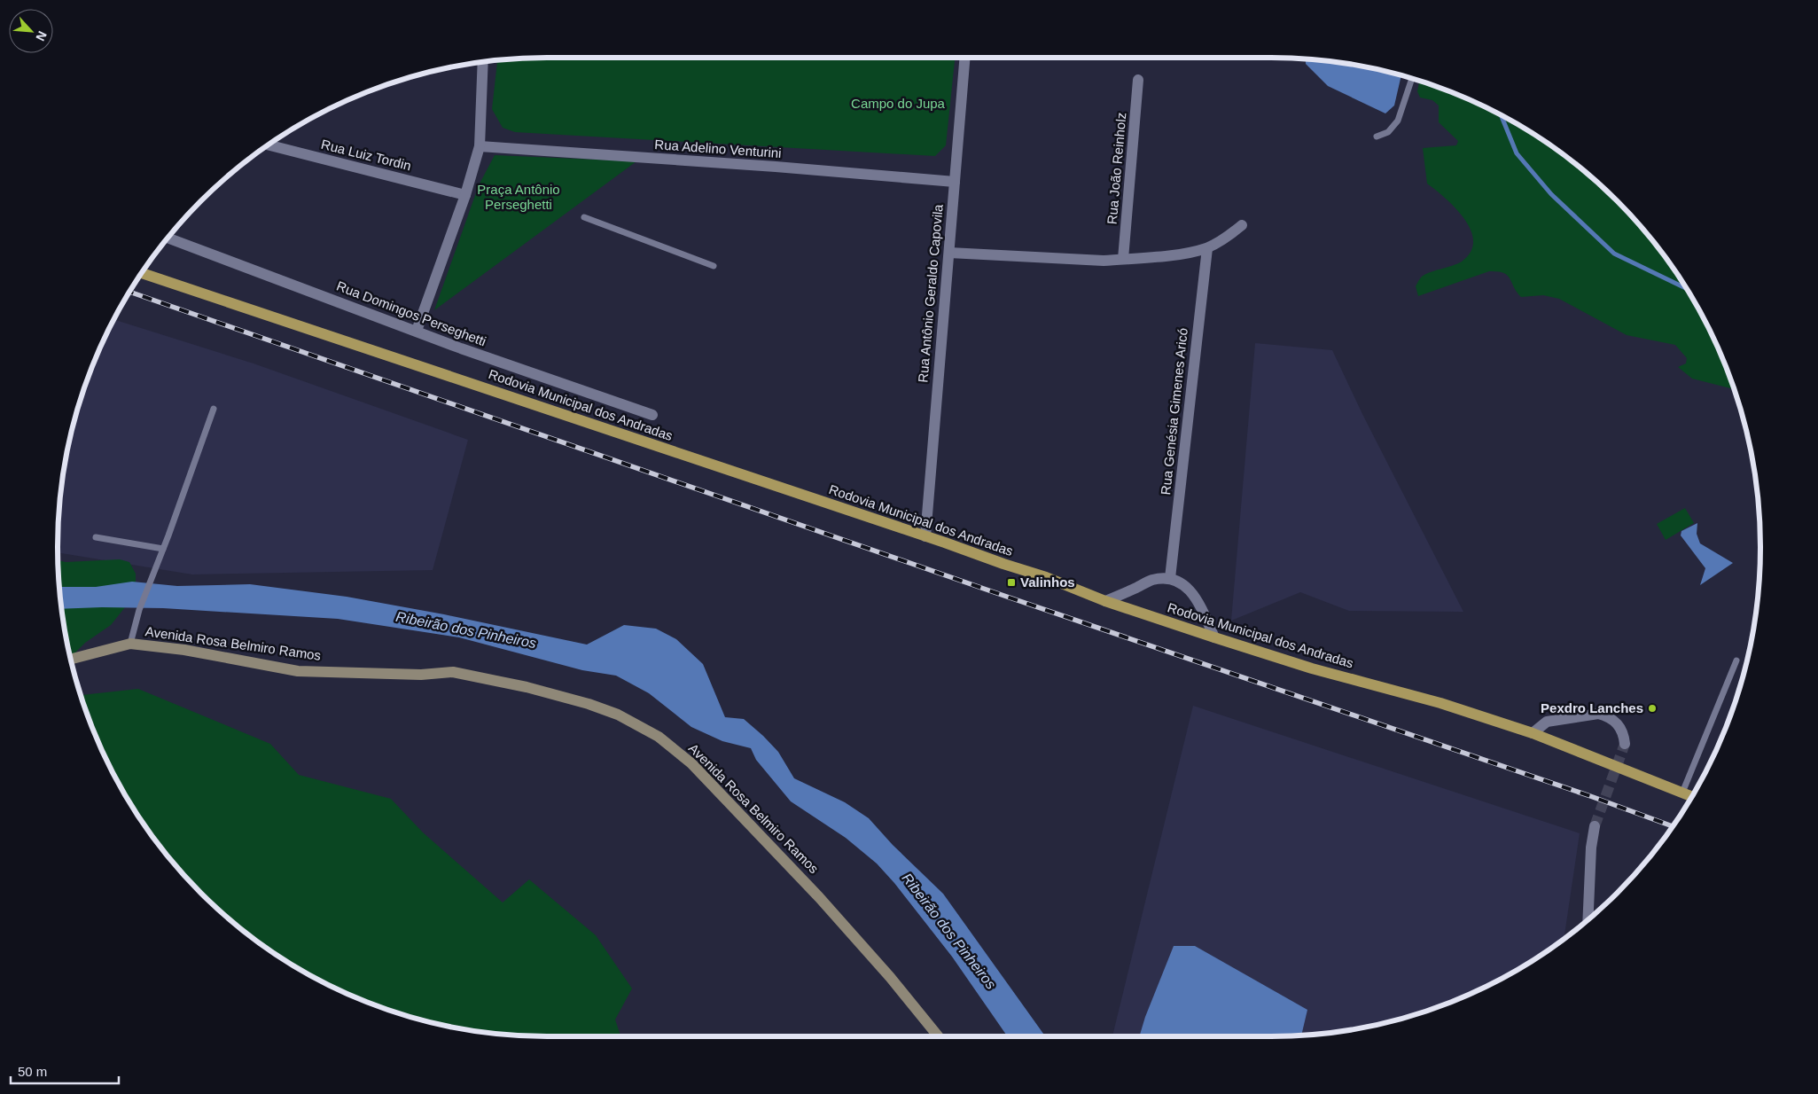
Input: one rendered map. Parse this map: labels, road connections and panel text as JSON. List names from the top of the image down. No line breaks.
{"streets":{"main road":["Rodovia Municipal dos Andradas","Avenida Rosa Belmiro Ramos"],"street":["Rua Adelino Venturini","Rua Luiz Tordin","Rua João Reinholz","Rua Antônio Geraldo Capovila","Rua Domingos Perseghetti","Rua Genésia Gimenes Aricó"]},"crossings":[["Rua Adelino Venturini","Rua Antônio Geraldo Capovila"],["Rua Antônio Geraldo Capovila","Rodovia Municipal dos Andradas"]],"water":["Ribeirão dos Pinheiros"],"parks":["Campo do Jupa","Praça Antônio Perseghetti"],"places":{"transit":["Valinhos"],"other":["Pexdro Lanches"]},"scale_bar":"50 m","north":"bottom right"}
